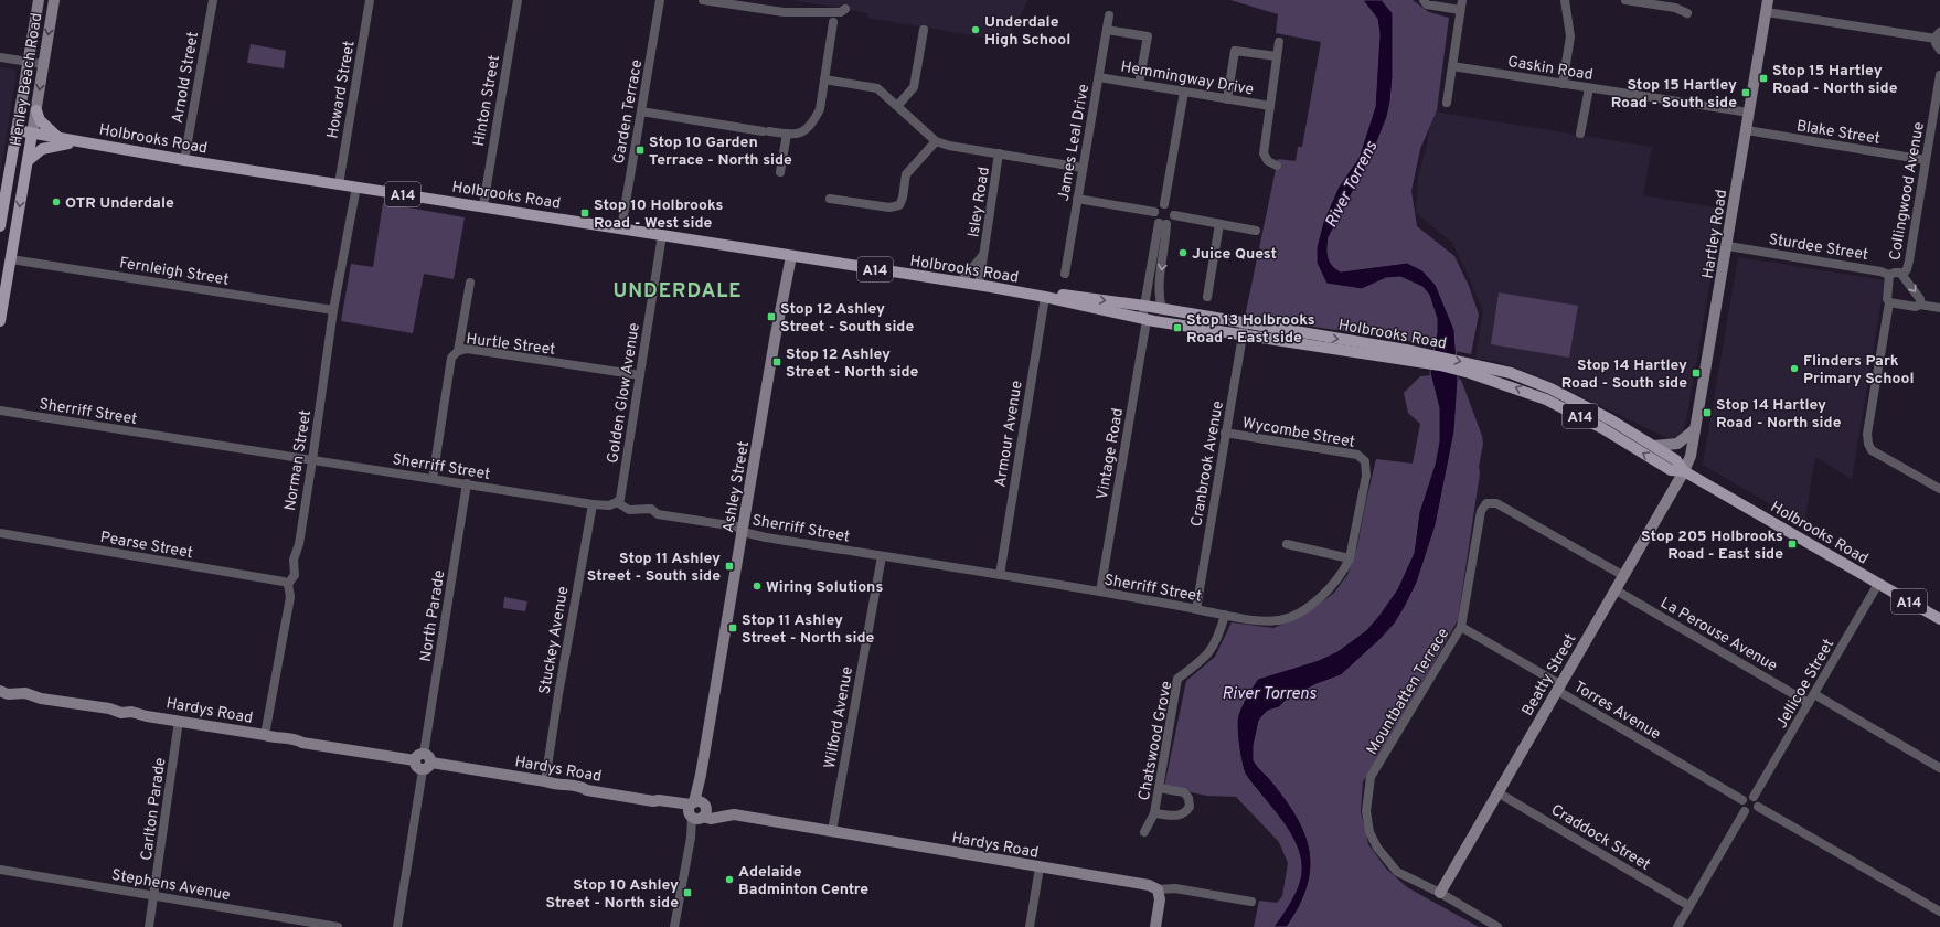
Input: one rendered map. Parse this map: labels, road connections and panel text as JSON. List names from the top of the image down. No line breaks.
{"streets":{"main road":["Henley Beach Road","Holbrooks Road","A14"],"street":["Gaskin Road","Arnold Street","Hemmingway Drive","Howard Street","Hinton Street","Garden Terrace","Blake Street","James Leal Drive","Collingwood Avenue","Isley Road","Hartley Road","Sturdee Street","Fernleigh Street","Hurtle Street","Golden Glow Avenue","Sherriff Street","Wycombe Street","Armour Avenue","Vintage Road","Norman Street","Cranbrook Avenue","Ashley Street","Pearse Street","North Parade","La Perouse Avenue","Stuckey Avenue","Beatty Street","Jellicoe Street","Mountbatten Terrace","Hardys Road","Torres Avenue","Wilford Avenue","Chatswood Grove","Carlton Parade","Craddock Street","Stephens Avenue"]},"crossings":[["Gaskin Road","Hartley Road"],["Arnold Street","Holbrooks Road"],["Hemmingway Drive","James Leal Drive"],["Henley Beach Road","Holbrooks Road"],["Henley Beach Road","A14"],["Henley Beach Road","Fernleigh Street"],["Howard Street","Holbrooks Road"],["Hinton Street","Holbrooks Road"],["Garden Terrace","Holbrooks Road"],["Blake Street","Collingwood Avenue"],["Blake Street","Hartley Road"],["Holbrooks Road","A14"],["Holbrooks Road","Isley Road"],["Holbrooks Road","Hartley Road"],["Holbrooks Road","Golden Glow Avenue"],["Holbrooks Road","Armour Avenue"],["Holbrooks Road","Vintage Road"],["Holbrooks Road","Norman Street"],["Holbrooks Road","Cranbrook Avenue"],["Holbrooks Road","Ashley Street"],["Holbrooks Road","Beatty Street"],["Holbrooks Road","Jellicoe Street"],["Collingwood Avenue","Sturdee Street"],["Hartley Road","Sturdee Street"],["Hartley Road","Beatty Street"],["Fernleigh Street","Norman Street"],["Hurtle Street","Golden Glow Avenue"],["Hurtle Street","Sherriff Street"],["Golden Glow Avenue","Sherriff Street"],["Sherriff Street","Wycombe Street"],["Sherriff Street","Armour Avenue"],["Sherriff Street","Vintage Road"],["Sherriff Street","Norman Street"],["Sherriff Street","Cranbrook Avenue"],["Sherriff Street","Ashley Street"],["Sherriff Street","North Parade"],["Sherriff Street","Stuckey Avenue"],["Sherriff Street","Wilford Avenue"],["Sherriff Street","Chatswood Grove"],["Wycombe Street","Cranbrook Avenue"],["Norman Street","Pearse Street"],["Norman Street","Hardys Road"],["Ashley Street","Hardys Road"],["North Parade","Hardys Road"],["La Perouse Avenue","Beatty Street"],["La Perouse Avenue","Jellicoe Street"],["Stuckey Avenue","Hardys Road"],["Beatty Street","Mountbatten Terrace"],["Beatty Street","Torres Avenue"],["Beatty Street","Craddock Street"],["Jellicoe Street","Torres Avenue"],["Mountbatten Terrace","Torres Avenue"],["Hardys Road","Wilford Avenue"],["Hardys Road","Carlton Parade"],["Carlton Parade","Stephens Avenue"]],"districts":["UNDERDALE"],"water":["River Torrens"],"places":{"other":["Underdale High School","OTR Underdale","Juice Quest","Flinders Park Primary School","Wiring Solutions","Adelaide Badminton Centre"],"transit":["Stop 15 Hartley Road - North side","Stop 15 Hartley Road - South side","Stop 10 Garden Terrace - North side","Stop 10 Holbrooks Road - West side","Stop 12 Ashley Street - South side","Stop 13 Holbrooks Road - East side","Stop 12 Ashley Street - North side","Stop 14 Hartley Road - South side","Stop 14 Hartley Road - North side","Stop 205 Holbrooks Road - East side","Stop 11 Ashley Street - South side","Stop 11 Ashley Street - North side","Stop 10 Ashley Street - North side"]}}
